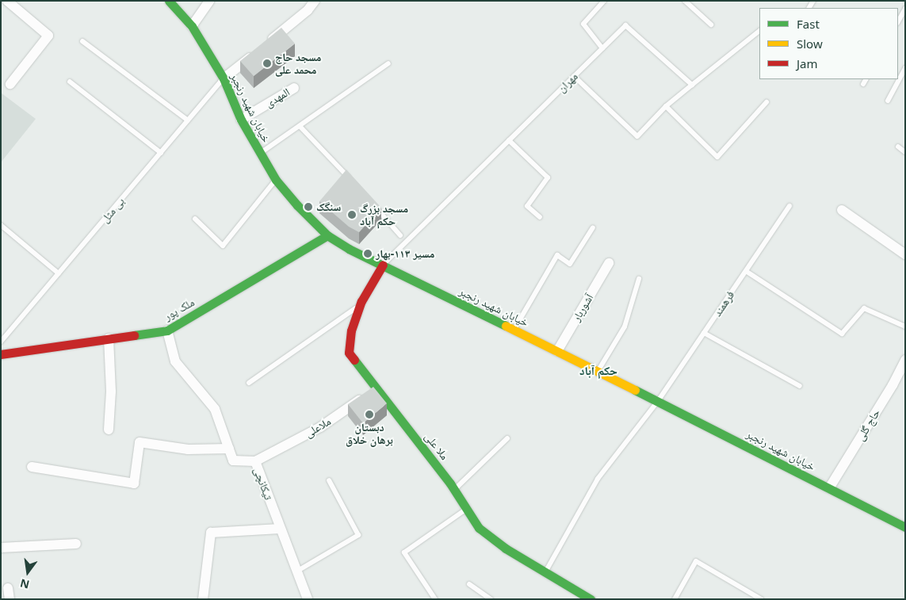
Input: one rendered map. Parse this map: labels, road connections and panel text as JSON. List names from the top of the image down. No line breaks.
{"streets":{"street":["المهدی","خیابان شهید رنجبر","آشوربار","ملک پور","حاج گلی","ملاعلی","ملا علی","تیکانچی"],"lane":["مهران","بی مثل","فرهمند"]},"crossings":[["مهران","خیابان شهید رنجبر"],["مهران","ملا علی"],["المهدی","خیابان شهید رنجبر"],["خیابان شهید رنجبر","بی مثل"],["خیابان شهید رنجبر","فرهمند"],["خیابان شهید رنجبر","آشوربار"],["خیابان شهید رنجبر","ملک پور"],["خیابان شهید رنجبر","حاج گلی"],["خیابان شهید رنجبر","ملا علی"],["فرهمند","ملا علی"],["ملک پور","تیکانچی"],["ملاعلی","ملا علی"],["ملاعلی","تیکانچی"]],"districts":["حکم آباد"],"places":["مسجد حاج محمد علی","سنگک","مسجد بزرگ حکم آباد","مسیر ۱۱۳-بهار","دبستان برهان خلاق"],"legend":["Fast","Slow","Jam"],"north":"bottom"}
